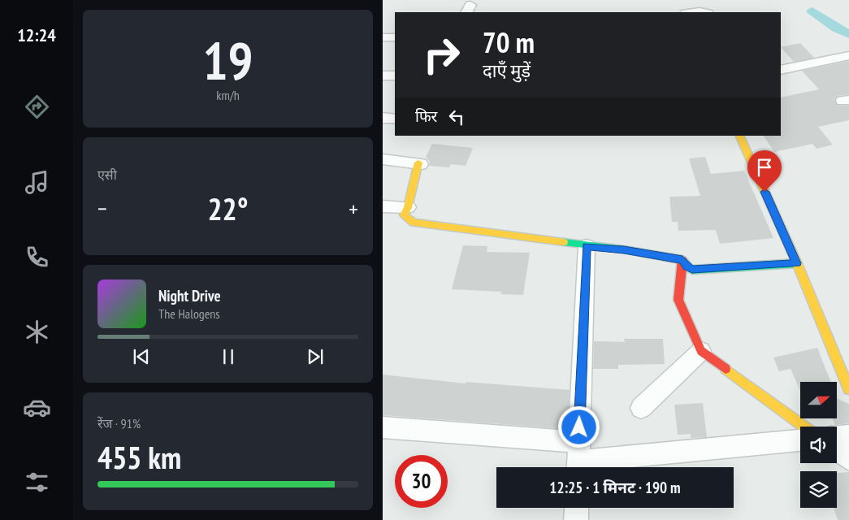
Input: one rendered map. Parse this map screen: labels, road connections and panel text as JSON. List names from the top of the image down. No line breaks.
{"north":"right","page":{"tabs":"12:24","tile":[["19","km/h"],"एसी",["रेंज · 91%","455 km"]],"turn":["70 m","दाएँ मुड़ें"],"then":"फिर","heat":["−","22°","+"],"song":["Night Drive","The Halogens"],"limit":"30","trip":"12:25 · 1 मिनट · 190 m"}}
